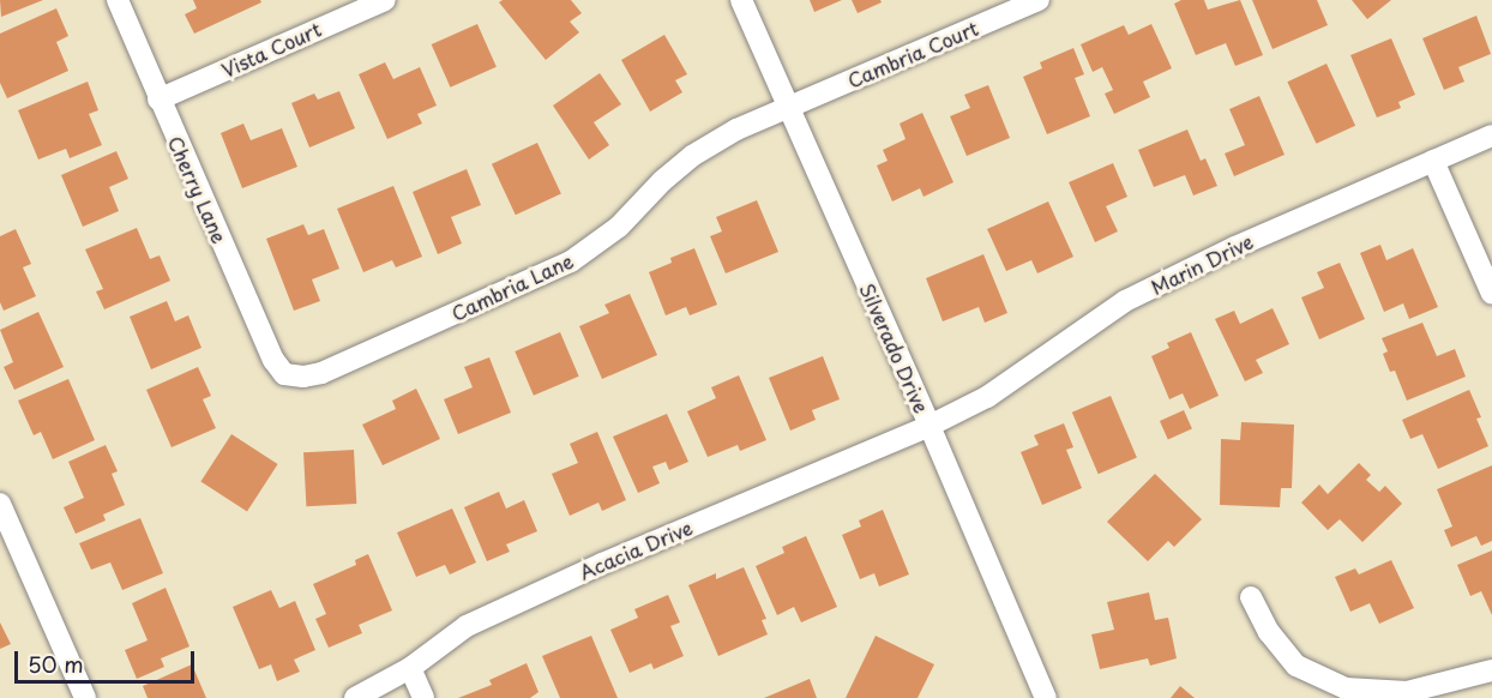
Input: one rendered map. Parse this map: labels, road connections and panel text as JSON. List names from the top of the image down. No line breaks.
{"streets":{"street":["Vista Court","Cambria Court","Cherry Lane","Marin Drive","Cambria Lane","Silverado Drive","Acacia Drive"]},"crossings":[["Vista Court","Cherry Lane"],["Cambria Court","Cambria Lane"],["Cambria Court","Silverado Drive"],["Cherry Lane","Cambria Lane"],["Marin Drive","Silverado Drive"],["Marin Drive","Acacia Drive"],["Cambria Lane","Silverado Drive"],["Silverado Drive","Acacia Drive"]],"scale_bar":"50 m"}
